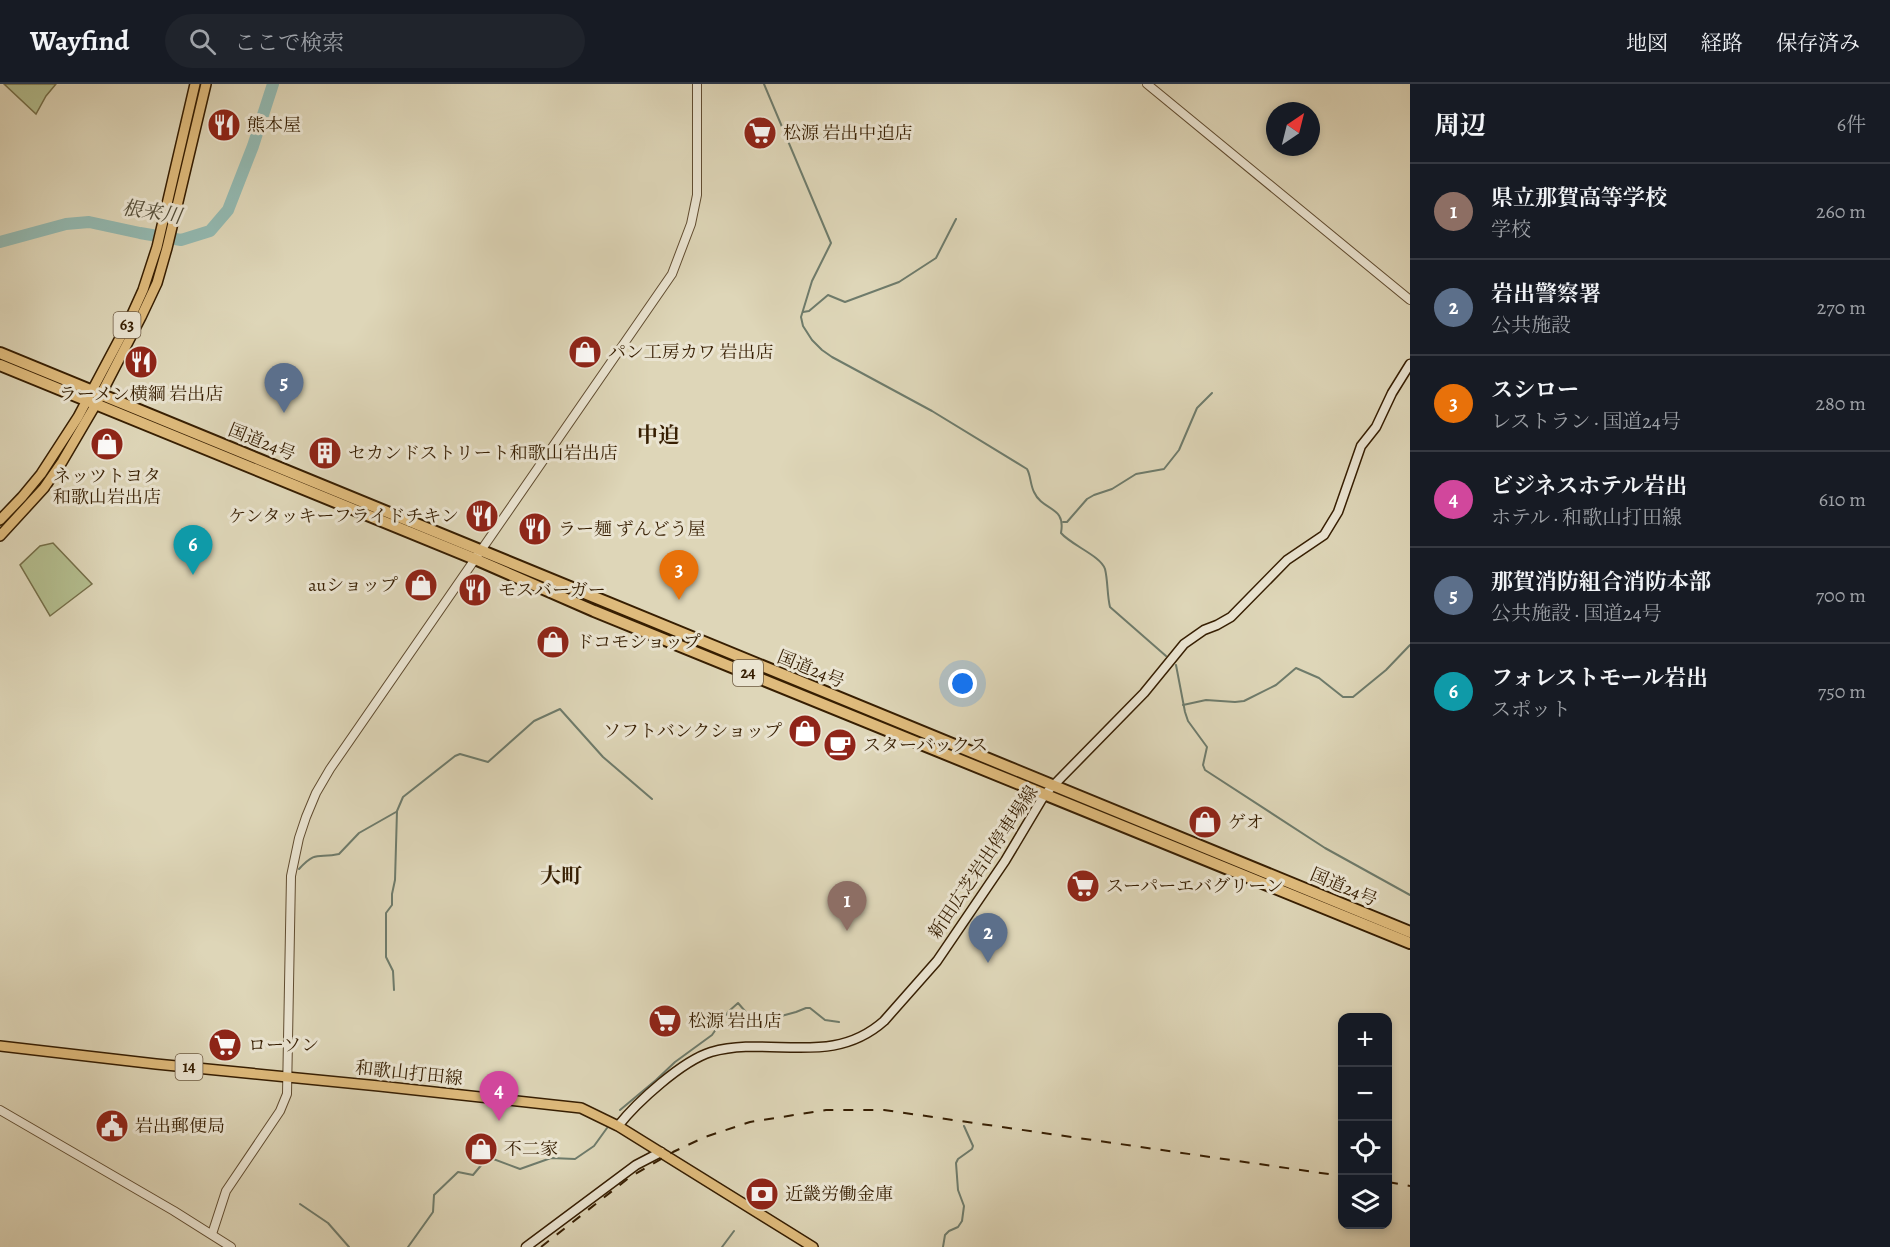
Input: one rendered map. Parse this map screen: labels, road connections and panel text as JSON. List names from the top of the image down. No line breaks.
{"streets":{"highway":["国道24号","24"],"main road":["63","新田広芝岩出停車場線","14","和歌山打田線"]},"crossings":[["63","国道24号"],["国道24号","新田広芝岩出停車場線"],["新田広芝岩出停車場線","和歌山打田線"]],"districts":["中迫","大町"],"water":["根来川"],"places":{"restaurant":["熊本屋","ラーメン横綱 岩出店","ケンタッキーフライドチキン","ラー麺 ずんどう屋","モスバーガー"],"supermarket":["松源 岩出中迫店","スーパーエバグリーン","松源 岩出店","ローソン"],"shop":["パン工房カワ 岩出店","ネッツトヨタ 和歌山岩出店","auショップ","ドコモショップ","ソフトバンクショップ","ゲオ","不二家"],"building":["セカンドストリート和歌山岩出店"],"cafe":["スターバックス"],"public building":["岩出郵便局"],"bank":["近畿労働金庫"]},"north":"top right","page":{"header":"Wayfind","search":"ここで検索","nav":["地図","経路","保存済み"],"heading":["周辺","6件"],"list":[{"mark":"1","name":"県立那賀高等学校","note":"学校","value":"260 m"},{"mark":"2","name":"岩出警察署","note":"公共施設","value":"270 m"},{"mark":"3","name":"スシロー","note":"レストラン · 国道24号","value":"280 m"},{"mark":"4","name":"ビジネスホテル岩出","note":"ホテル · 和歌山打田線","value":"610 m"},{"mark":"5","name":"那賀消防組合消防本部","note":"公共施設 · 国道24号","value":"700 m"},{"mark":"6","name":"フォレストモール岩出","note":"スポット","value":"750 m"}],"pins":["5","6","3","1","2","4"],"map_buttons":["+","−"]}}
